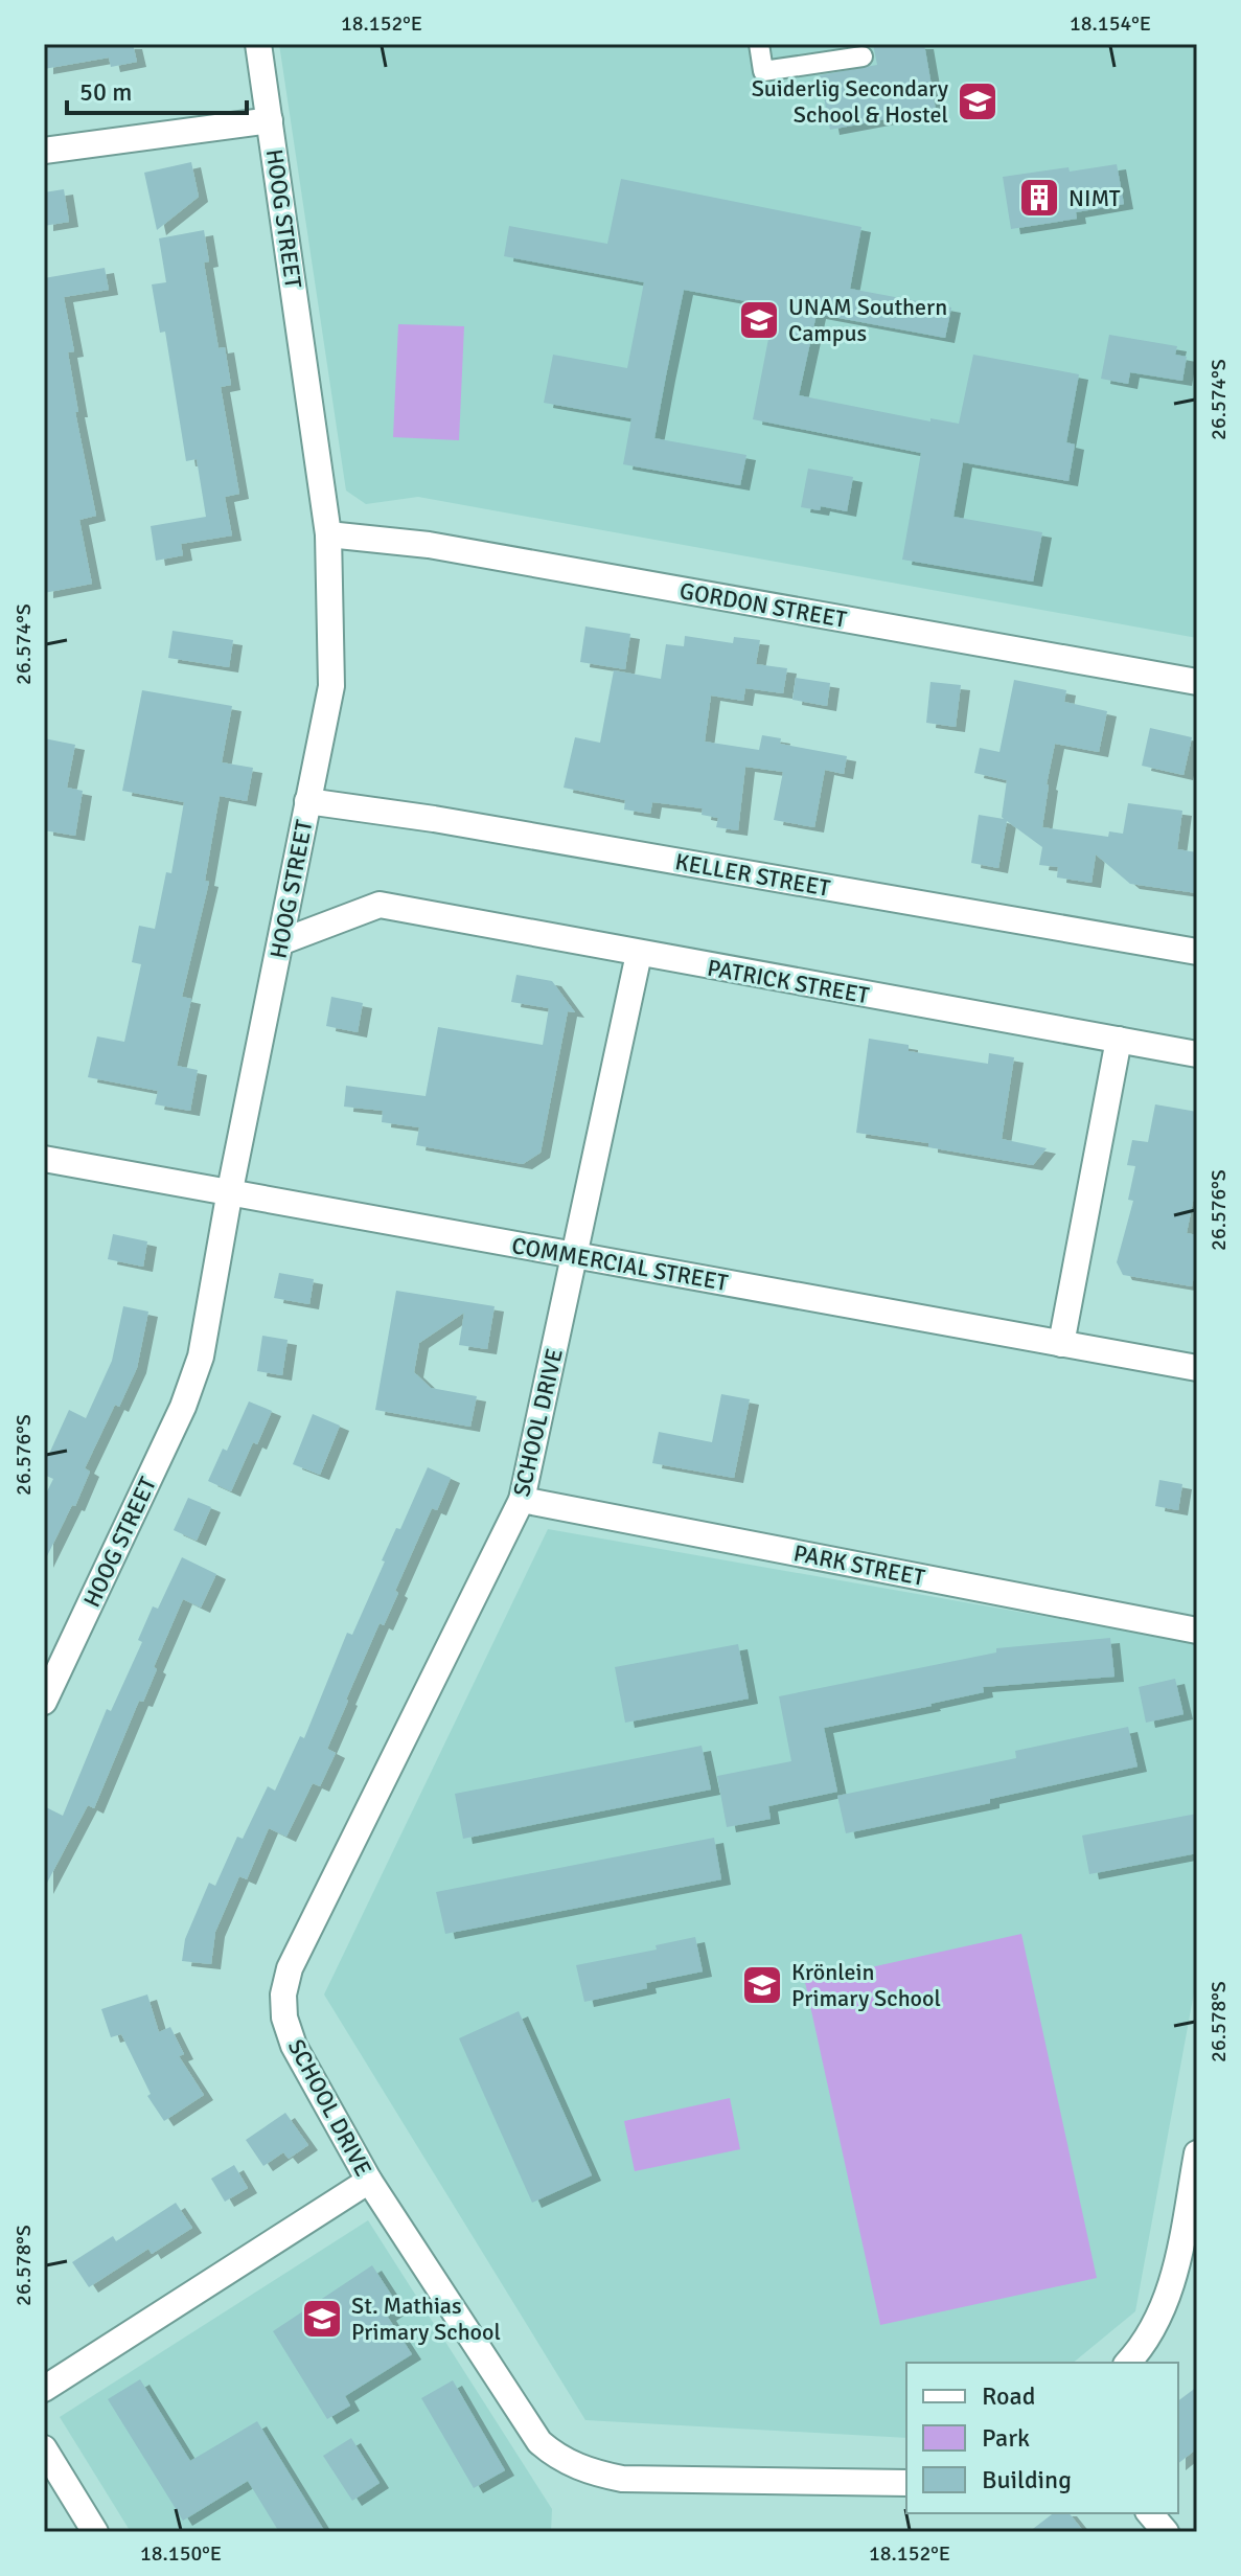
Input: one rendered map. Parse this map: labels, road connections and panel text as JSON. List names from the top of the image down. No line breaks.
{"streets":{"street":["HOOG STREET","GORDON STREET","KELLER STREET","PATRICK STREET","COMMERCIAL STREET","SCHOOL DRIVE","PARK STREET"]},"crossings":[["HOOG STREET","GORDON STREET"],["HOOG STREET","KELLER STREET"],["HOOG STREET","PATRICK STREET"],["HOOG STREET","COMMERCIAL STREET"],["PATRICK STREET","SCHOOL DRIVE"],["COMMERCIAL STREET","SCHOOL DRIVE"],["SCHOOL DRIVE","PARK STREET"]],"places":{"school or university":["Suiderlig Secondary School & Hostel","UNAM Southern Campus","Krönlein Primary School","St. Mathias Primary School"],"building":["NIMT"]},"legend":["Road","Park","Building"],"scale_bar":"50 m","coordinates":["18.152°E","18.154°E","26.574°S","26.576°S","26.578°S","18.150°E"]}
